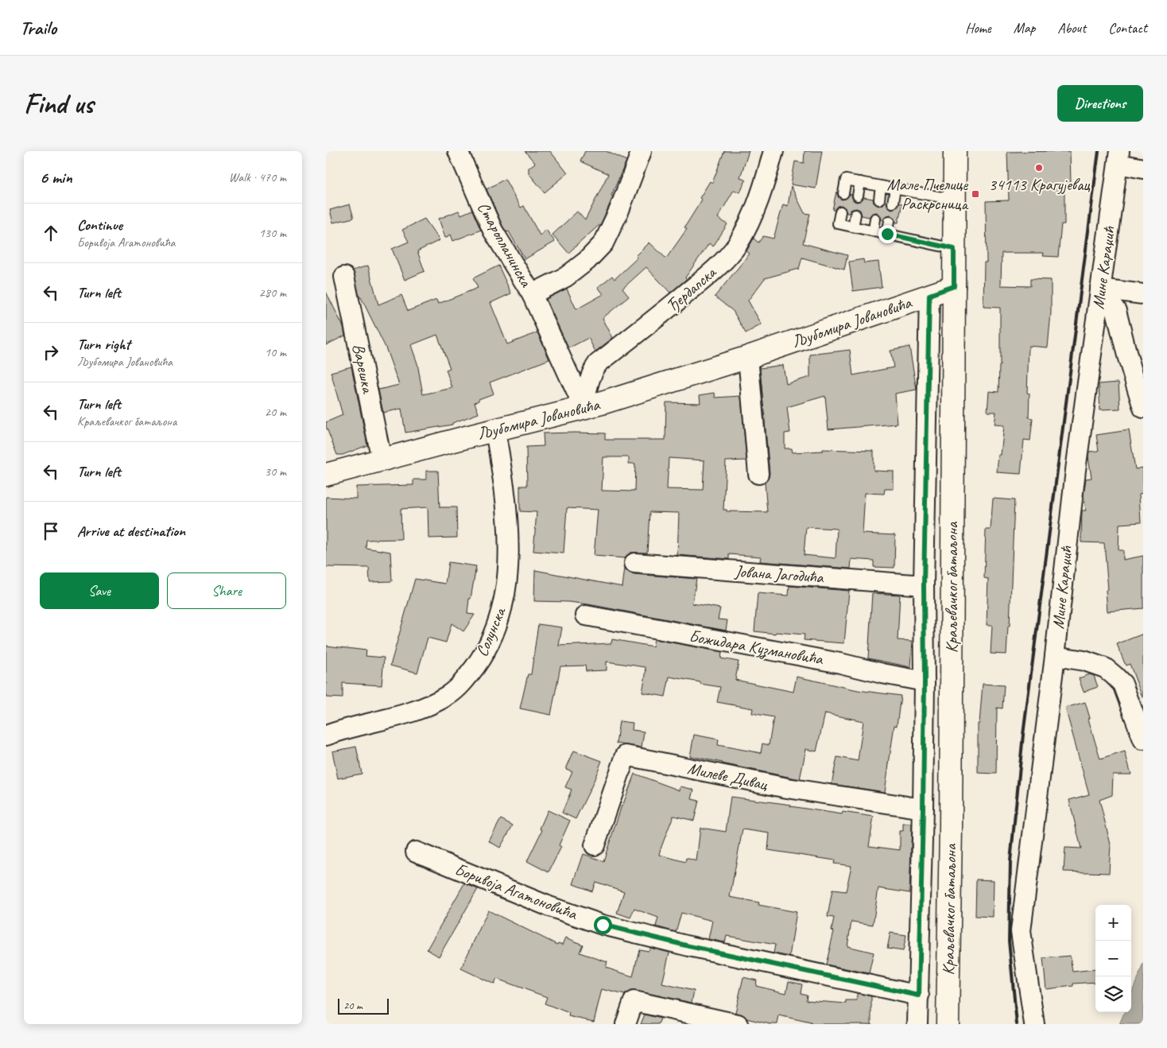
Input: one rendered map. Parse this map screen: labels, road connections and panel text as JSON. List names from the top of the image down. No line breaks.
{"streets":{"main road":["Љубомира Јовановића","Краљевачког батаљона"],"street":["Старопланинска","Мине Караџић","Ђердапска","Варешка","Јована Јагодића","Солунска","Божидара Кузмановића","Милеве Дивац","Боривоја Агатоновића"]},"crossings":[["Старопланинска","Ђердапска"],["Старопланинска","Љубомира Јовановића"],["Ђердапска","Љубомира Јовановића"],["Љубомира Јовановића","Варешка"],["Љубомира Јовановића","Краљевачког батаљона"],["Љубомира Јовановића","Солунска"]],"places":{"other":["34113 Крагујевац"],"transit":["Мале Пчелице Раскрсница"]},"scale_bar":"20 m","page":{"header":"Trailo","nav":["Home","Map","About","Contact"],"buttons":["Directions",["Save","Share"]],"title":"Find us","heading":["6 min","Walk · 470 m"],"list":[["Continue","Боривоја Агатоновића","130 m"],["Turn left","280 m"],["Turn right","Љубомира Јовановића","10 m"],["Turn left","Краљевачког батаљона","20 m"],["Turn left","30 m"],"Arrive at destination"],"map_buttons":["+","−"],"scale":"20 m"}}
